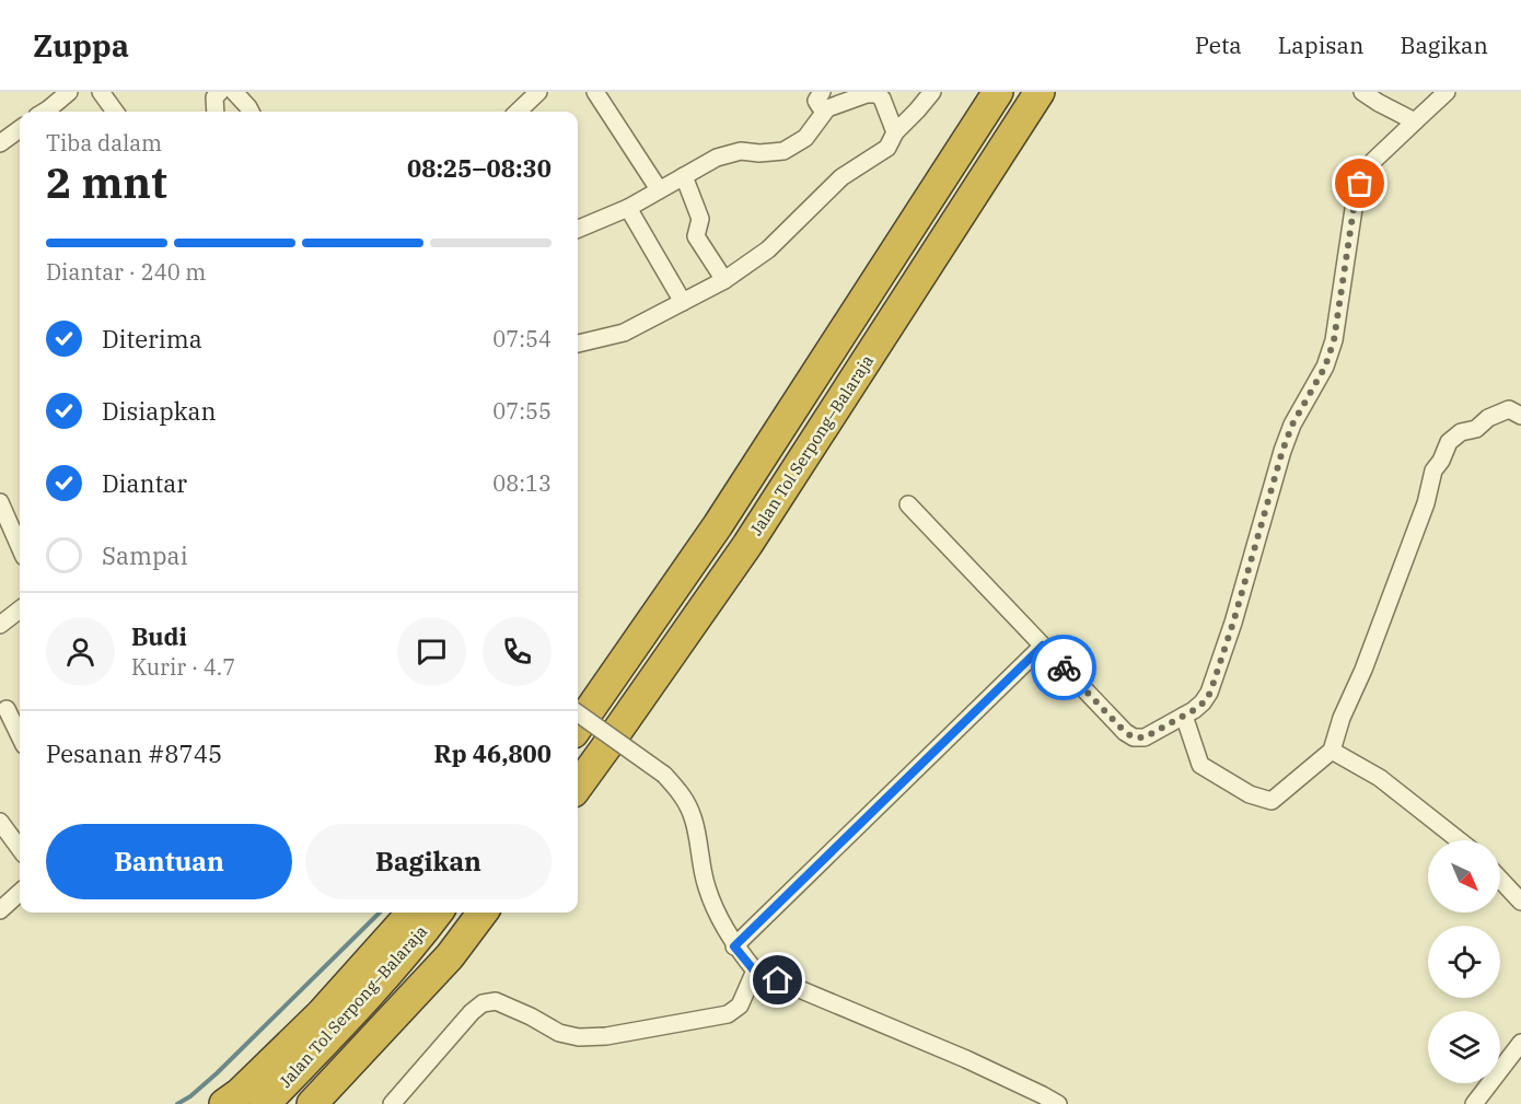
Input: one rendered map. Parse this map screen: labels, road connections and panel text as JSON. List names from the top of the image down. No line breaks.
{"streets":{"highway":["Jalan Tol Serpong–Balaraja"]},"north":"bottom right","page":{"header":"Zuppa","nav":["Peta","Lapisan","Bagikan"],"heading":["2 mnt","Tiba dalam","08:25–08:30"],"panel":["Budi","Kurir · 4.7","Pesanan #8745","Rp 46,800"],"bar":"Diantar · 240 m","list":[["Diterima","07:54"],["Disiapkan","07:55"],["Diantar","08:13"],"Sampai"],"buttons":["Bantuan","Bagikan"]}}
